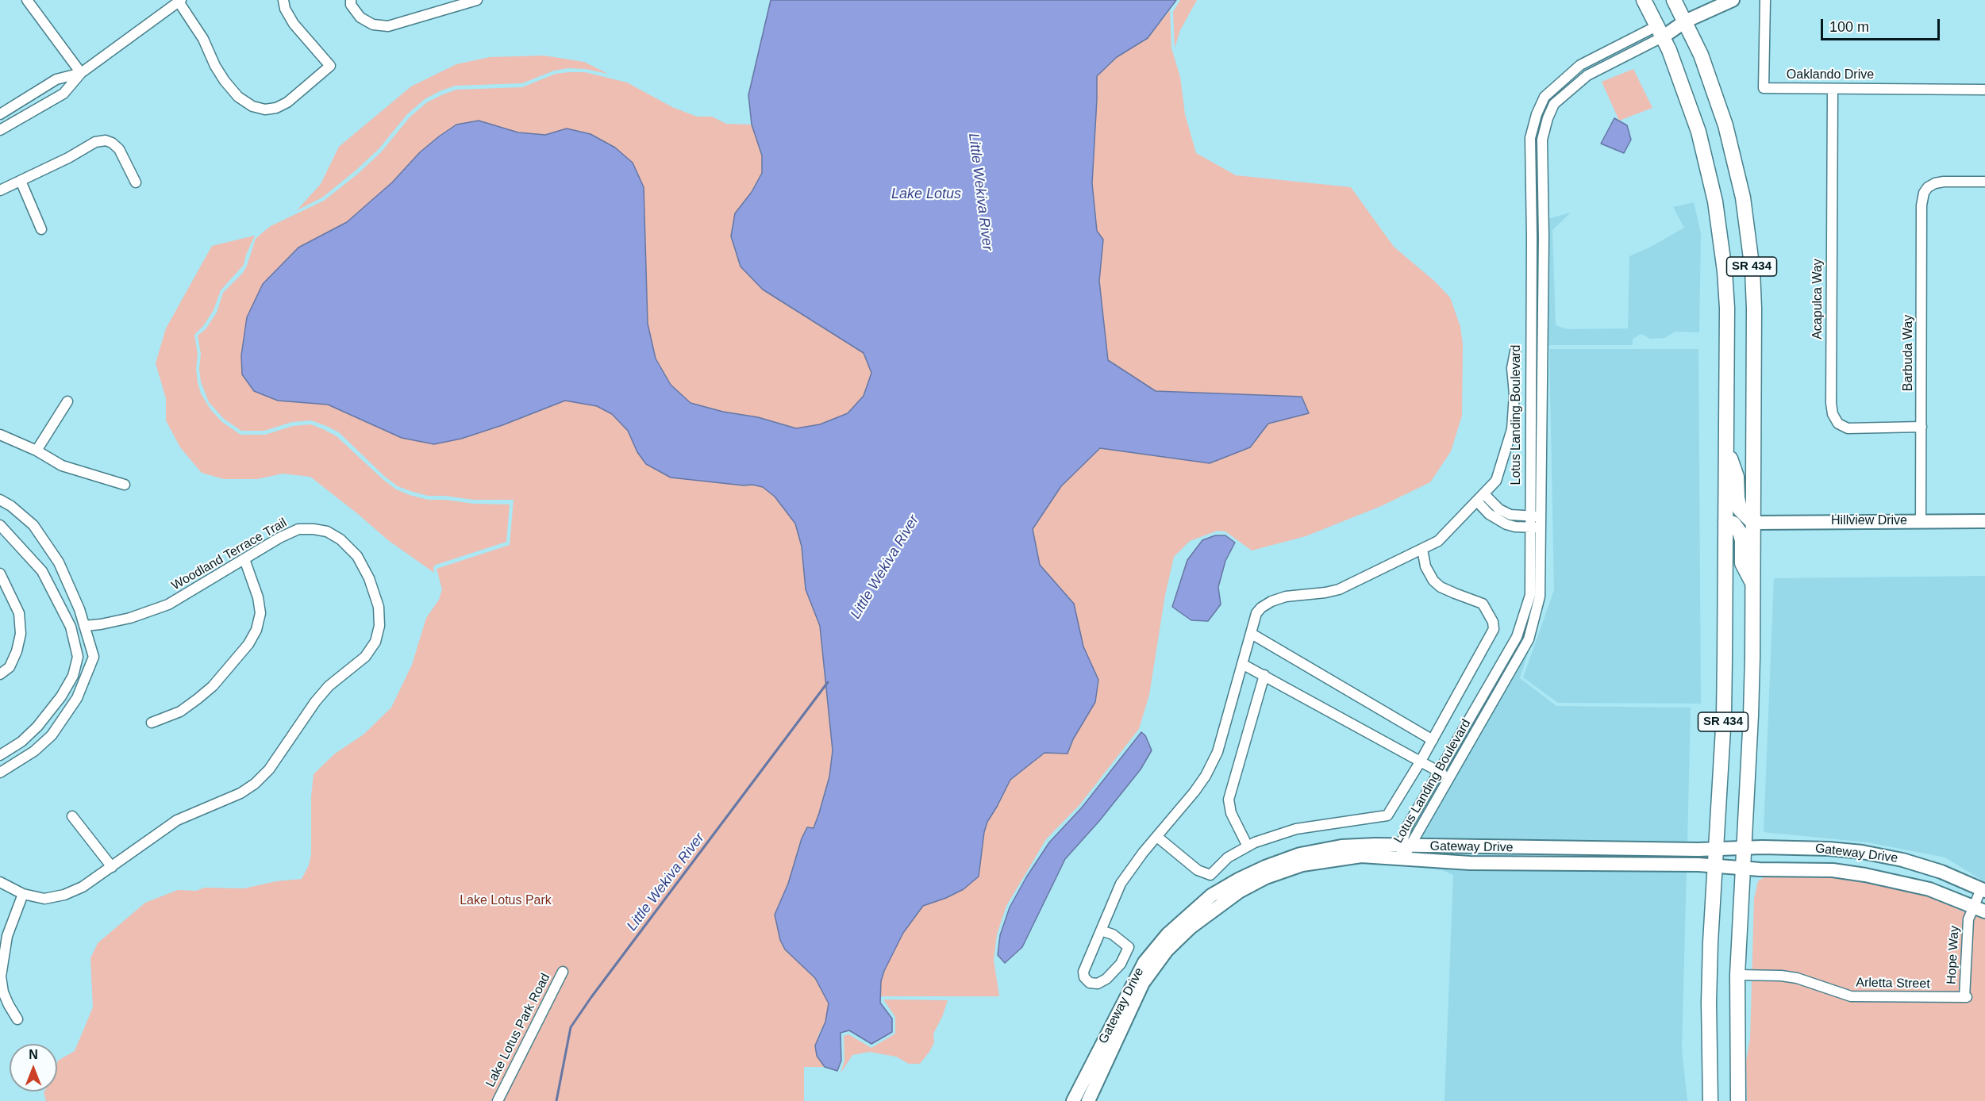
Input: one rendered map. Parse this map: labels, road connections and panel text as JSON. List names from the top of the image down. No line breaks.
{"streets":{"main road":["SR 434"],"street":["Oaklando Drive","Acapulca Way","Barbuda Way","Lotus Landing Boulevard","Hillview Drive","Woodland Terrace Trail","Gateway Drive","Hope Way","Arletta Street","Lake Lotus Park Road"]},"crossings":[["Oaklando Drive","Acapulca Way"],["SR 434","Lotus Landing Boulevard"],["SR 434","Hillview Drive"],["SR 434","Gateway Drive"],["SR 434","Arletta Street"],["Acapulca Way","Barbuda Way"],["Barbuda Way","Hillview Drive"],["Lotus Landing Boulevard","Gateway Drive"],["Gateway Drive","Hope Way"],["Hope Way","Arletta Street"]],"water":["Little Wekiva River","Lake Lotus"],"parks":["Lake Lotus Park"],"scale_bar":"100 m","north":"top"}
